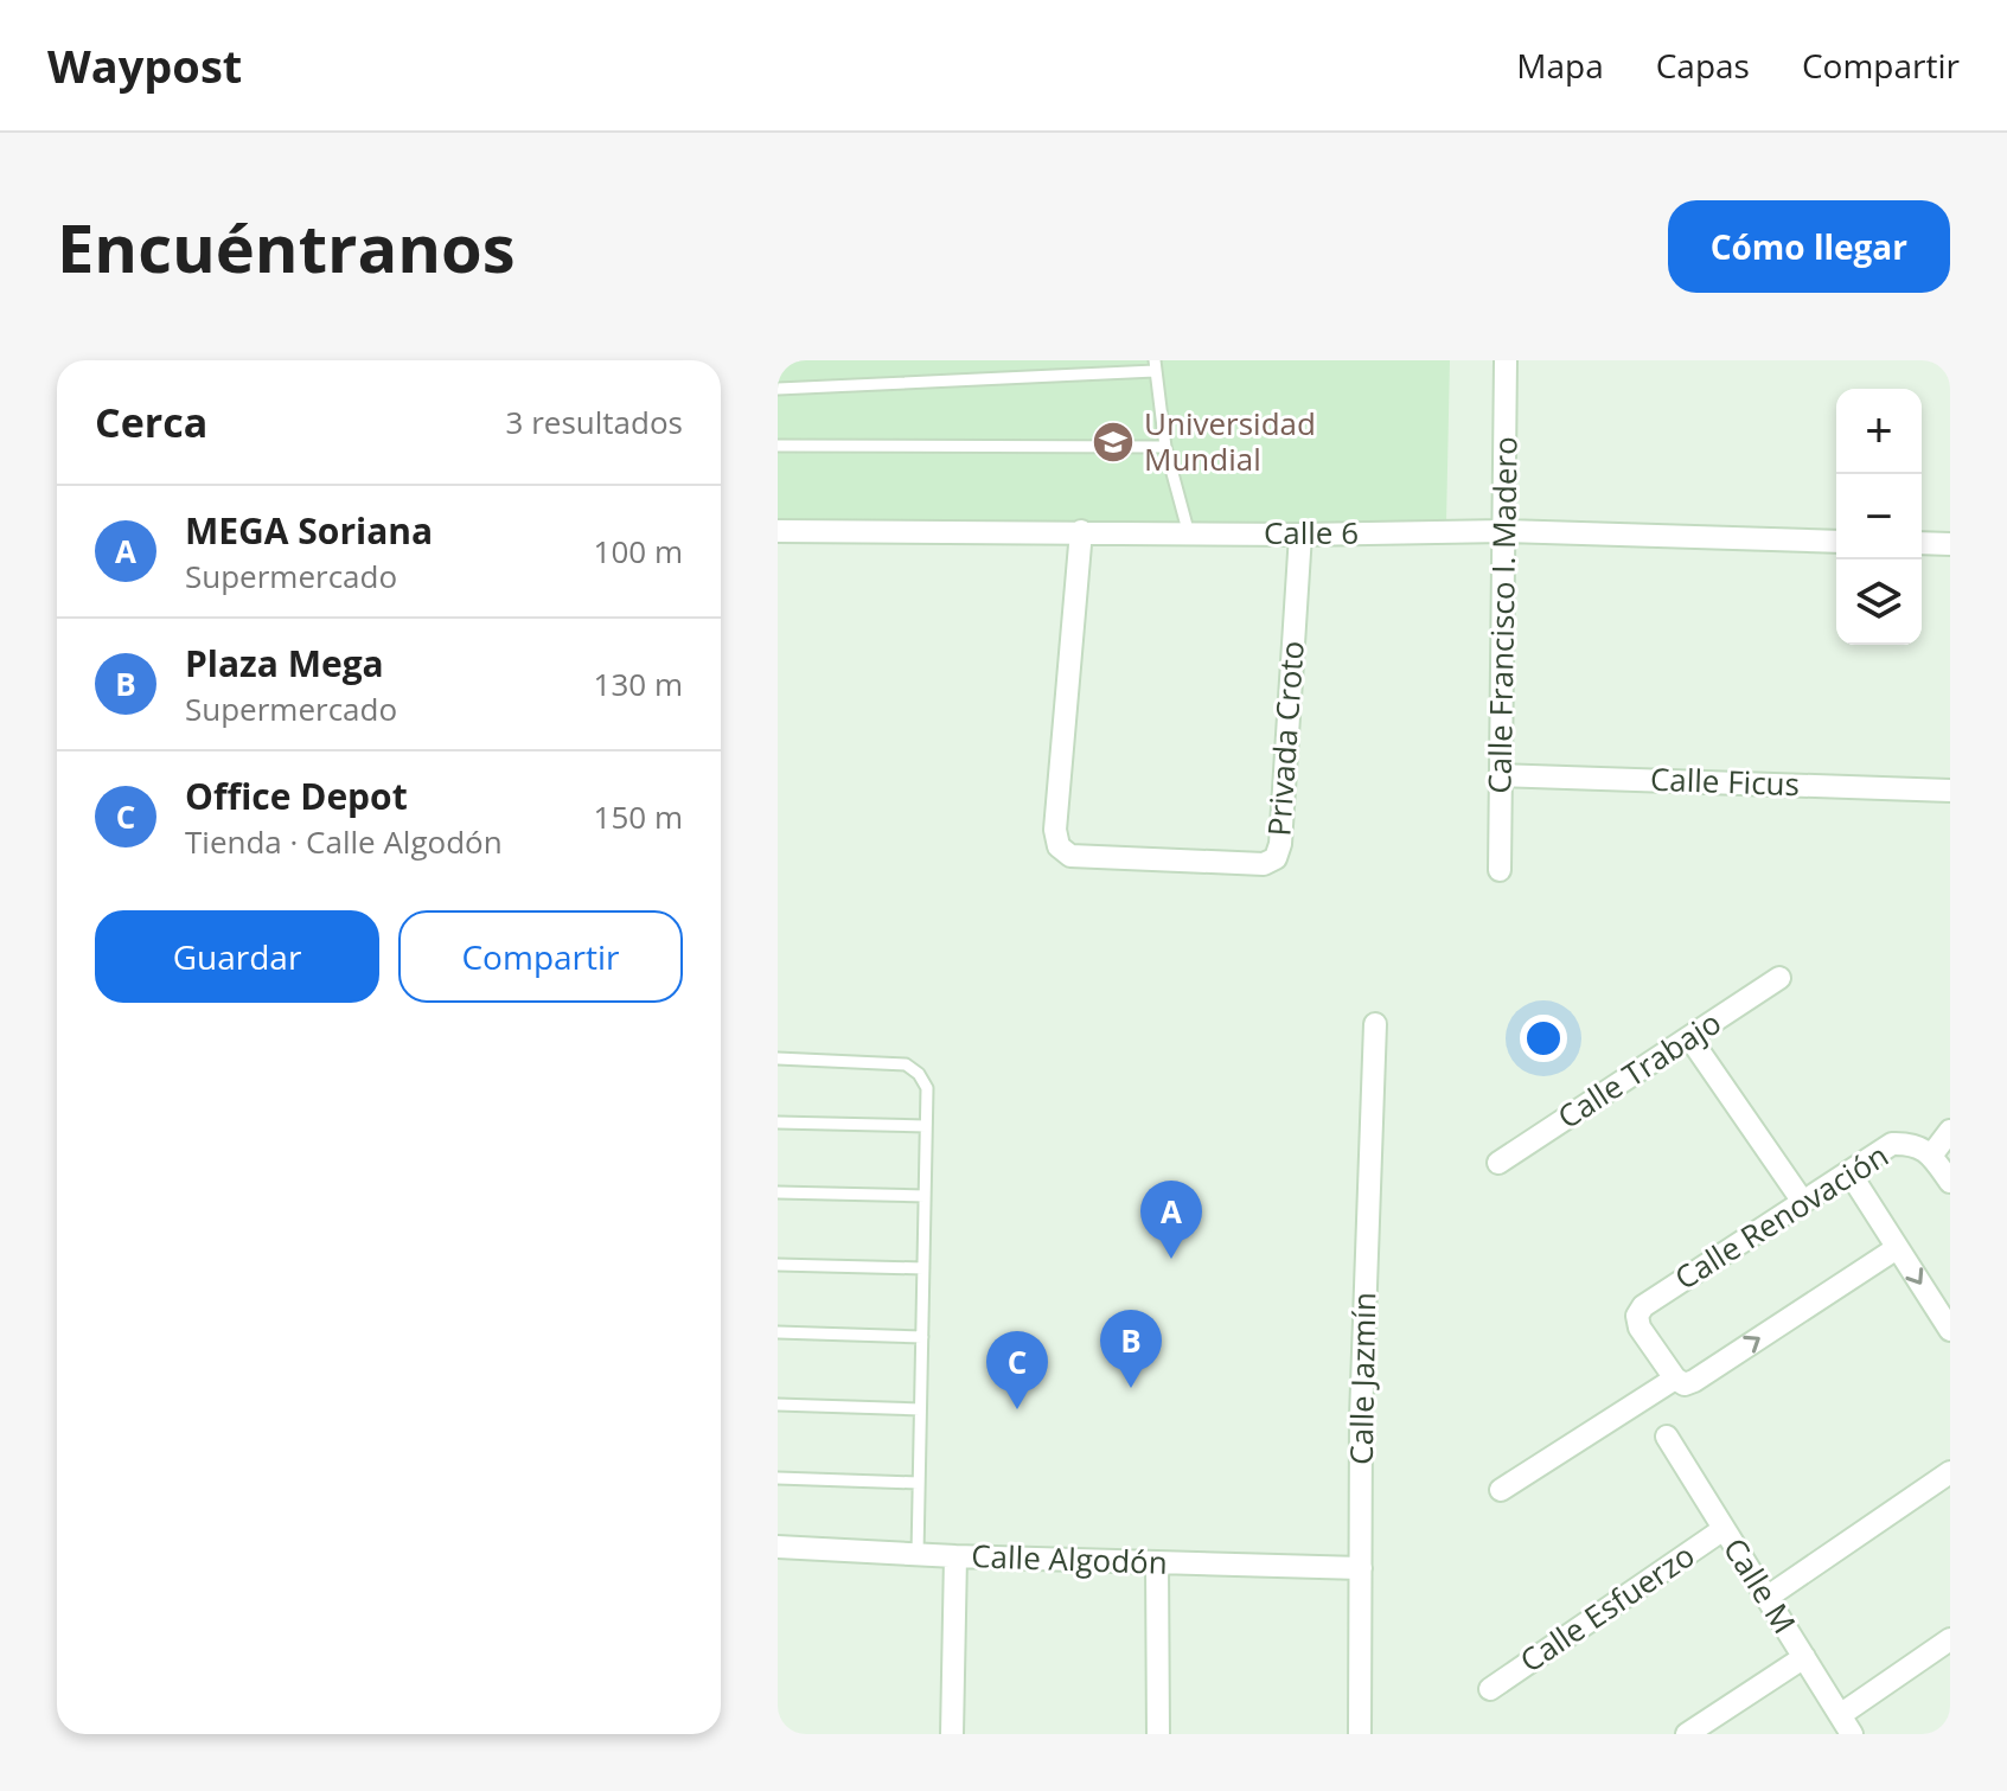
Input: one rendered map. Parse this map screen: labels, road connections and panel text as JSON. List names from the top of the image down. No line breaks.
{"streets":{"street":["Calle 6","Calle Francisco I. Madero","Privada Croto","Calle Ficus","Calle Trabajo","Calle Renovación","Calle Jazmín","Calle Algodón","Calle M","Calle Esfuerzo"]},"crossings":[["Calle 6","Calle Francisco I. Madero"],["Calle 6","Privada Croto"],["Calle Francisco I. Madero","Calle Ficus"],["Calle Jazmín","Calle Algodón"],["Calle M","Calle Esfuerzo"]],"places":{"school or university":["Universidad Mundial"]},"page":{"header":"Waypost","nav":["Mapa","Capas","Compartir"],"buttons":["Cómo llegar",["Guardar","Compartir"]],"title":"Encuéntranos","heading":["Cerca","3 resultados"],"map_buttons":["+","−"],"list":[{"mark":"A","name":"MEGA Soriana","note":"Supermercado","value":"100 m"},{"mark":"B","name":"Plaza Mega","note":"Supermercado","value":"130 m"},{"mark":"C","name":"Office Depot","note":"Tienda · Calle Algodón","value":"150 m"}],"pins":["A","B","C"]}}
